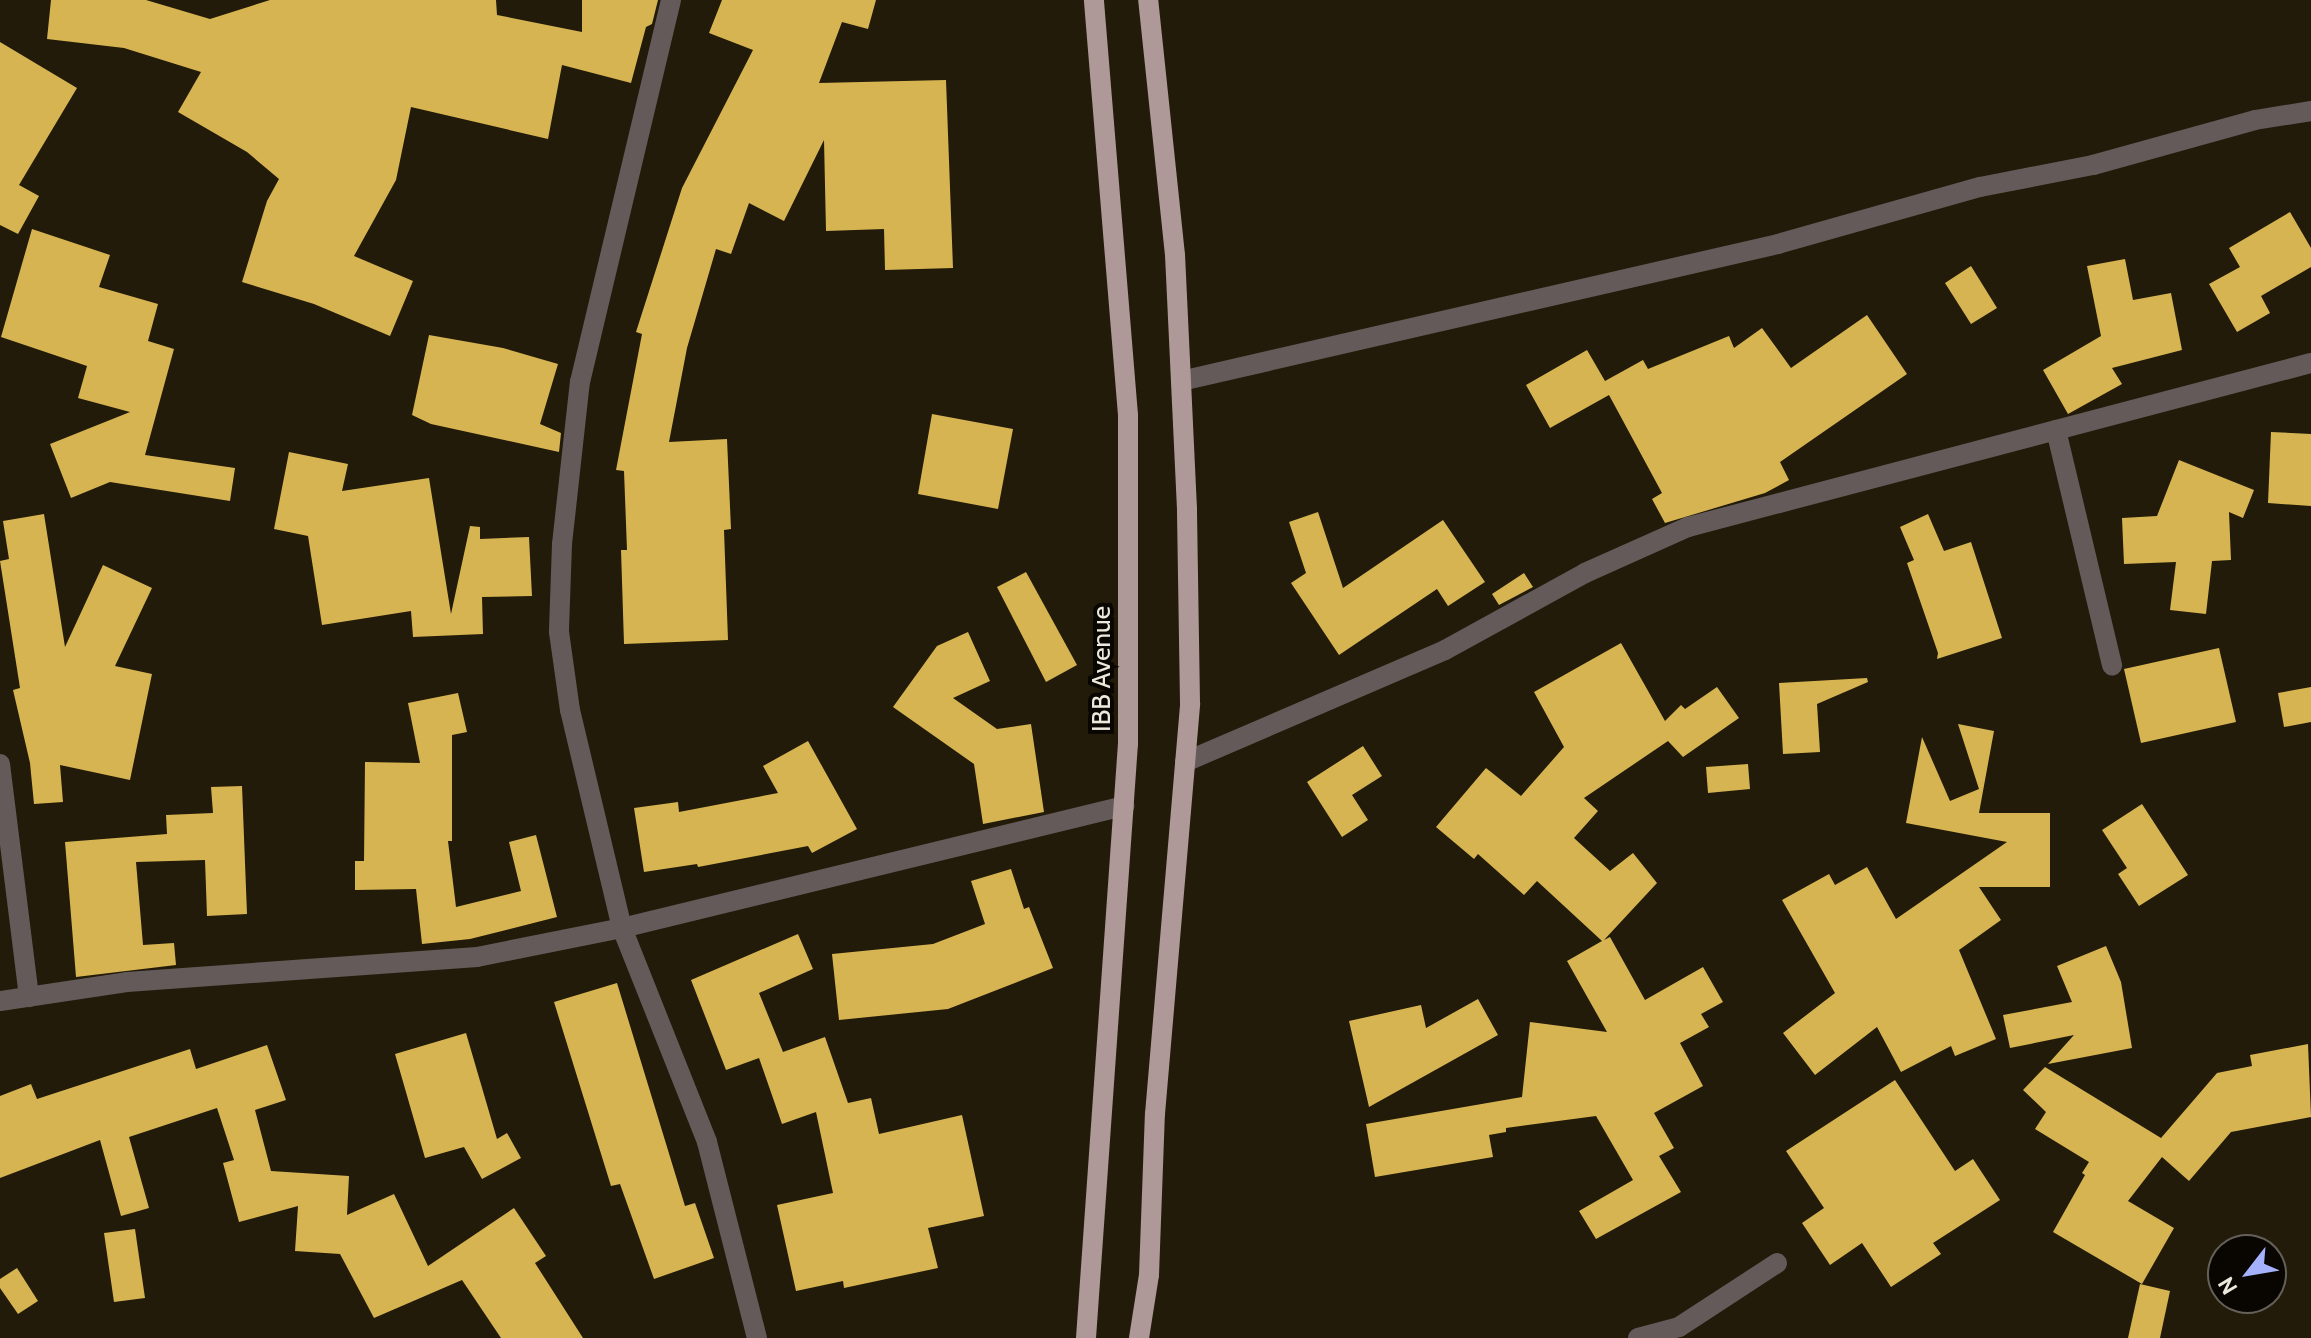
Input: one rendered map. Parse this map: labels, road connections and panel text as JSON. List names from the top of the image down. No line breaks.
{"streets":{"main road":["IBB Avenue"]},"north":"bottom left"}
